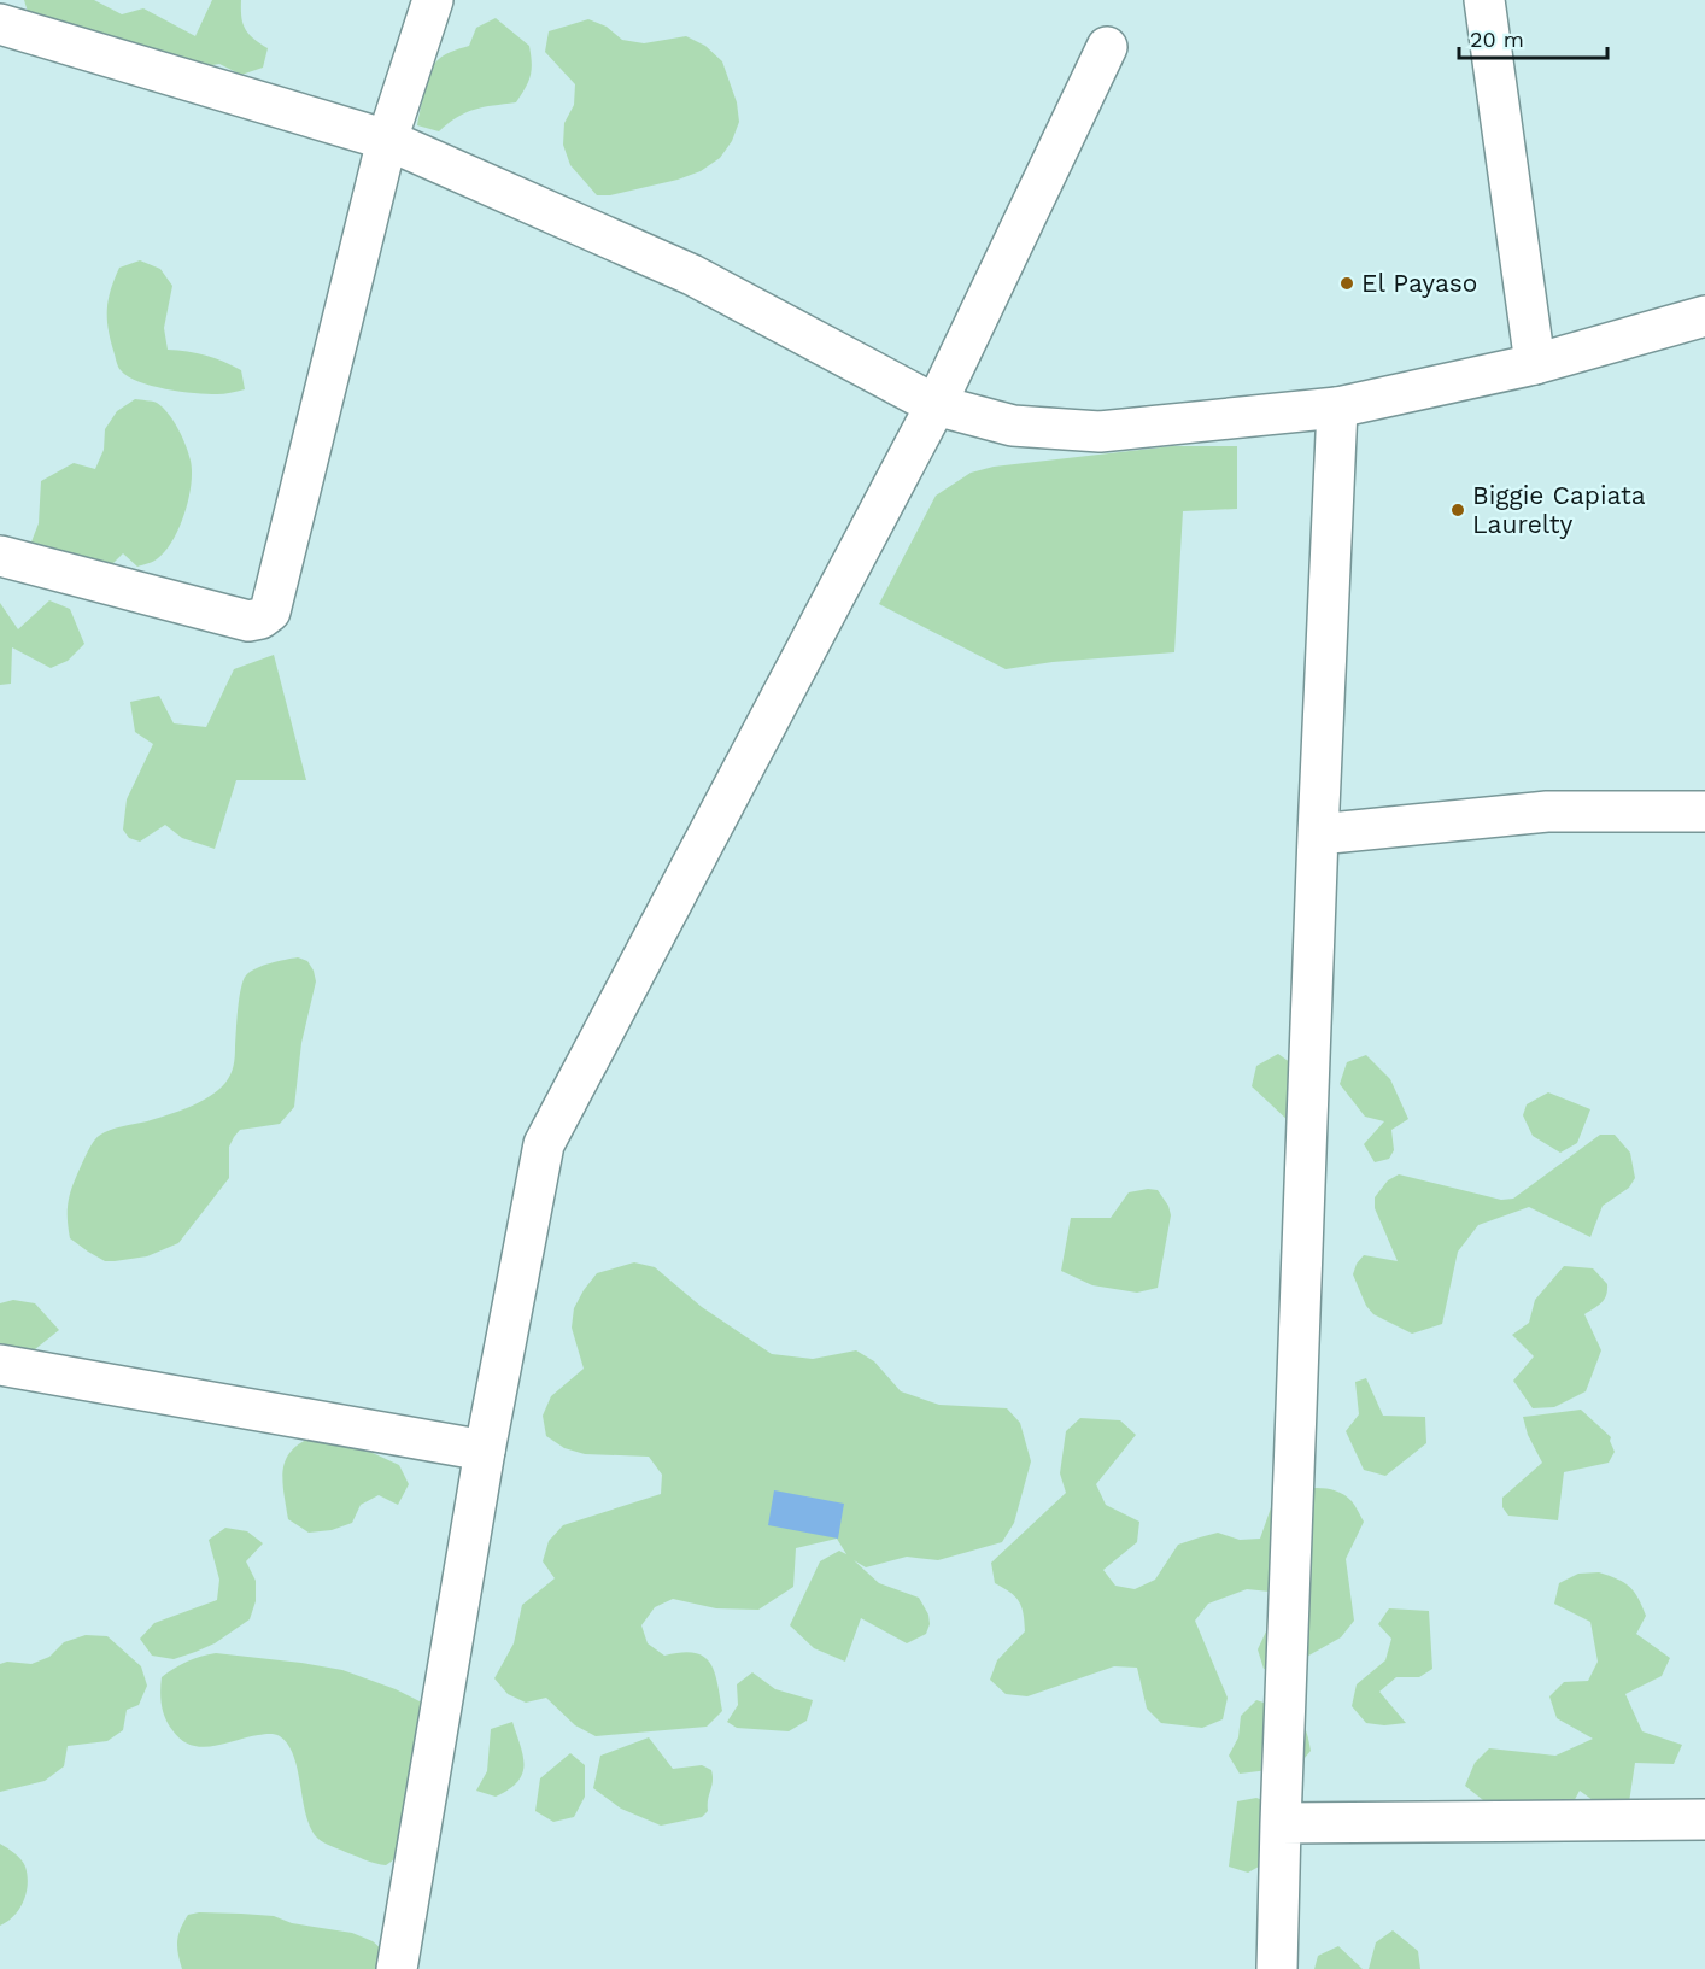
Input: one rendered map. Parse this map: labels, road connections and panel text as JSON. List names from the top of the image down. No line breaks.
{"places":["El Payaso","Biggie Capiata Laurelty"],"scale_bar":"20 m"}
